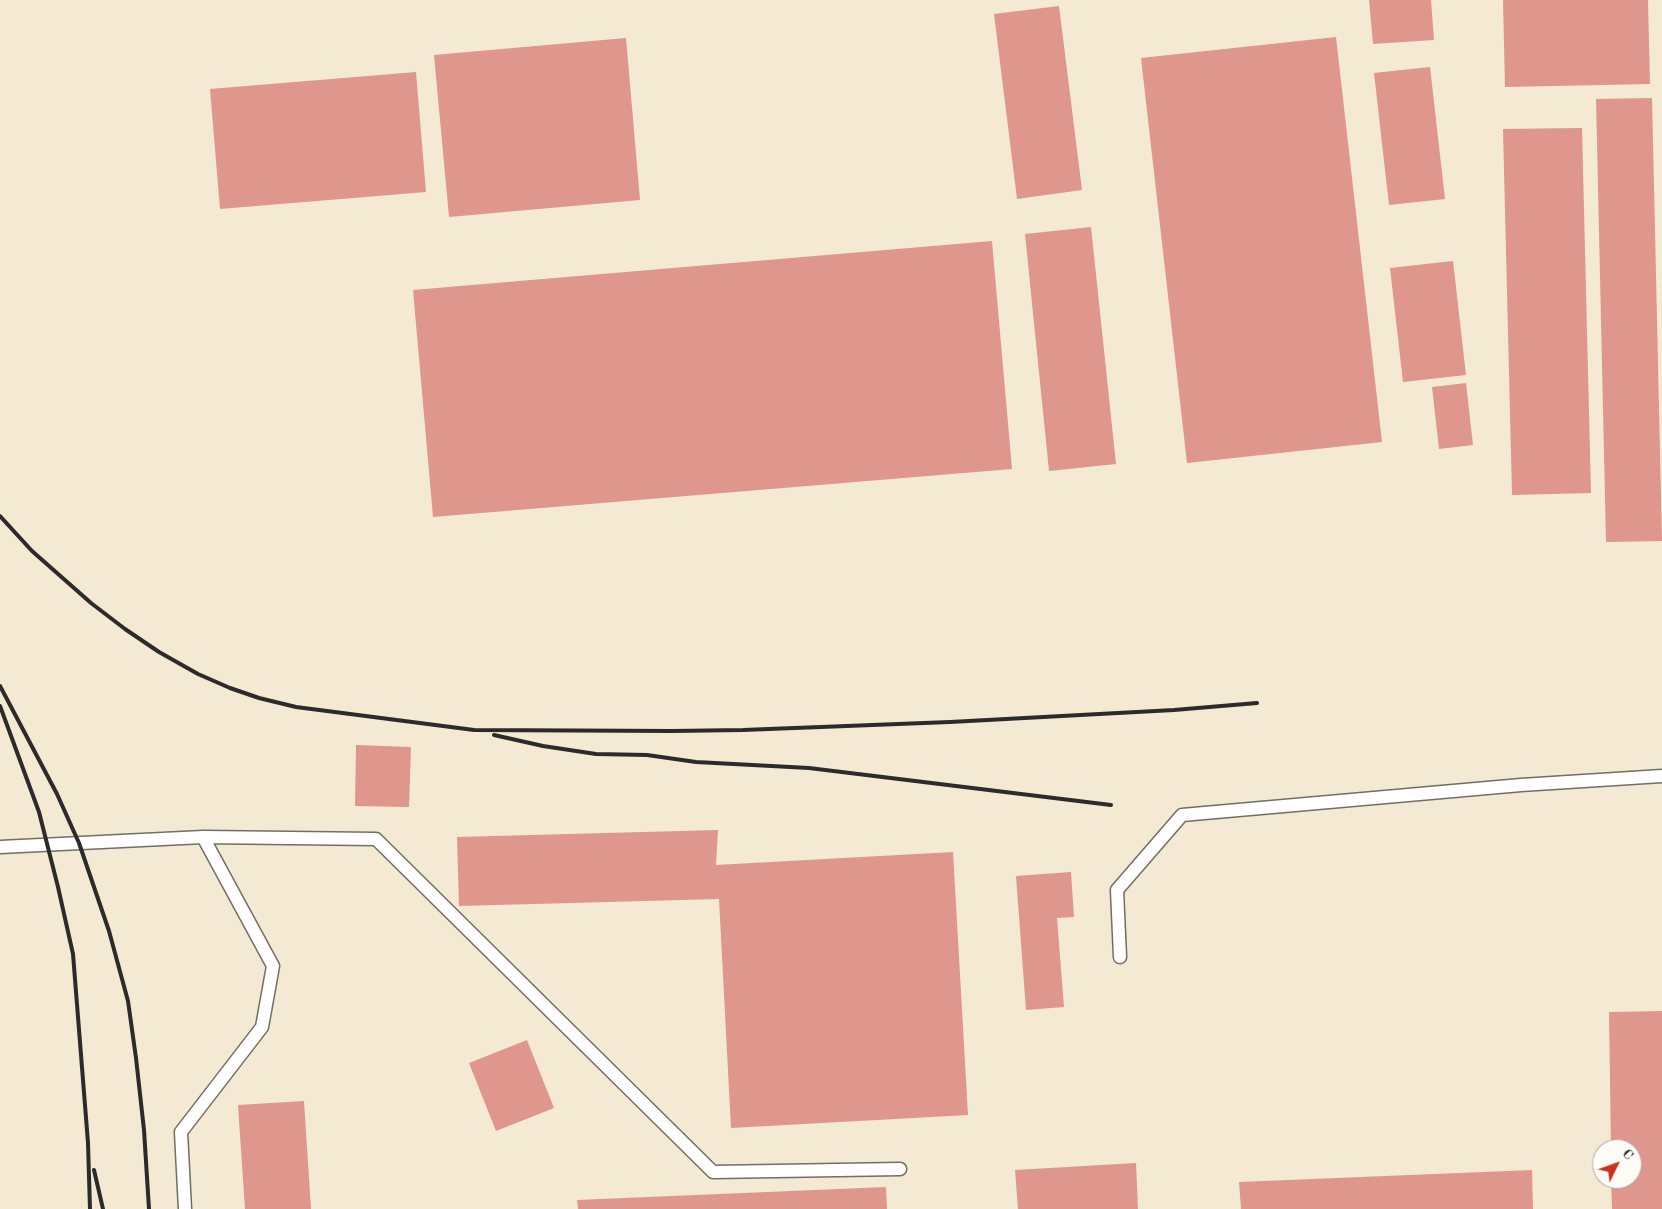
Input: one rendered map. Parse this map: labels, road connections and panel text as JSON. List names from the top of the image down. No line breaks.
{"north":"top right"}
